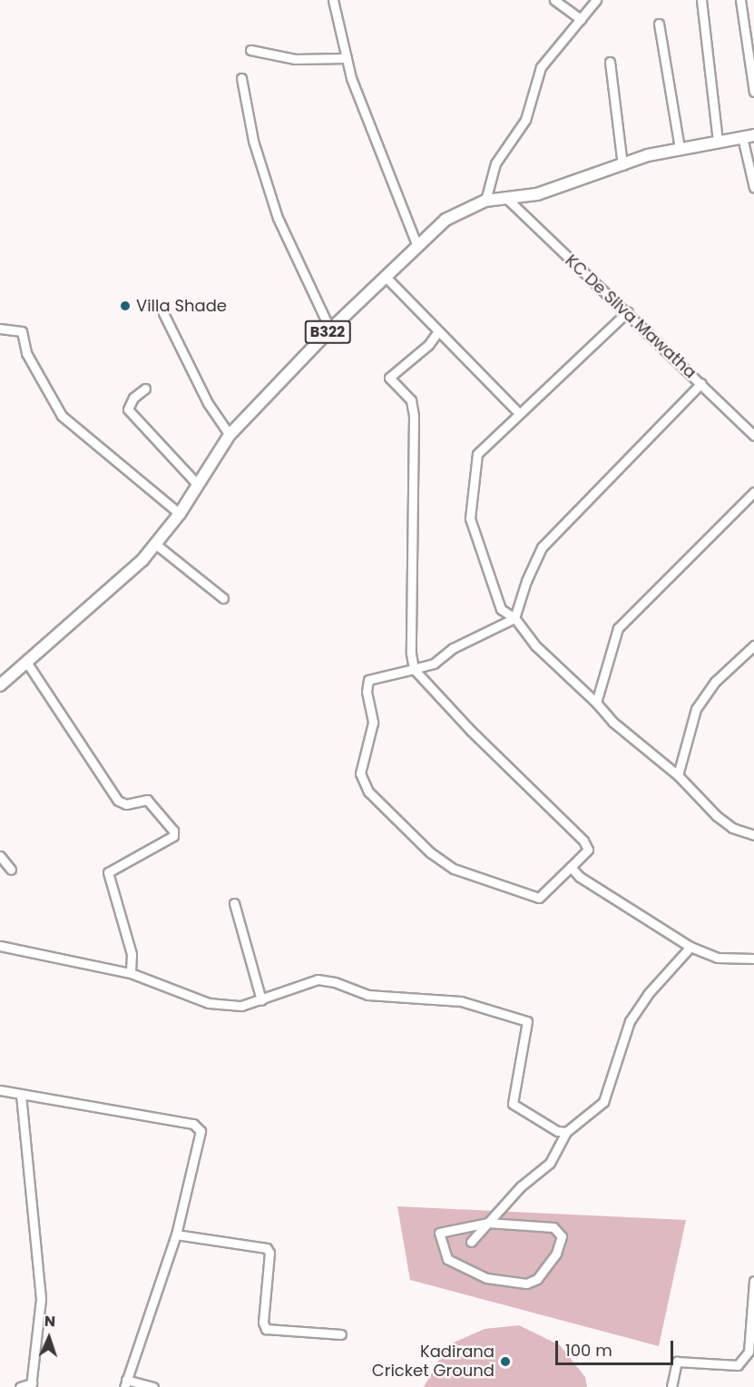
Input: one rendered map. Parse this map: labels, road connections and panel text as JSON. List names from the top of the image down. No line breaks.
{"streets":{"main road":["B322"],"street":["KC De Silva Mawatha"]},"crossings":[["KC De Silva Mawatha","B322"]],"places":["Villa Shade","Kadirana Cricket Ground"],"scale_bar":"100 m","north":"top"}
